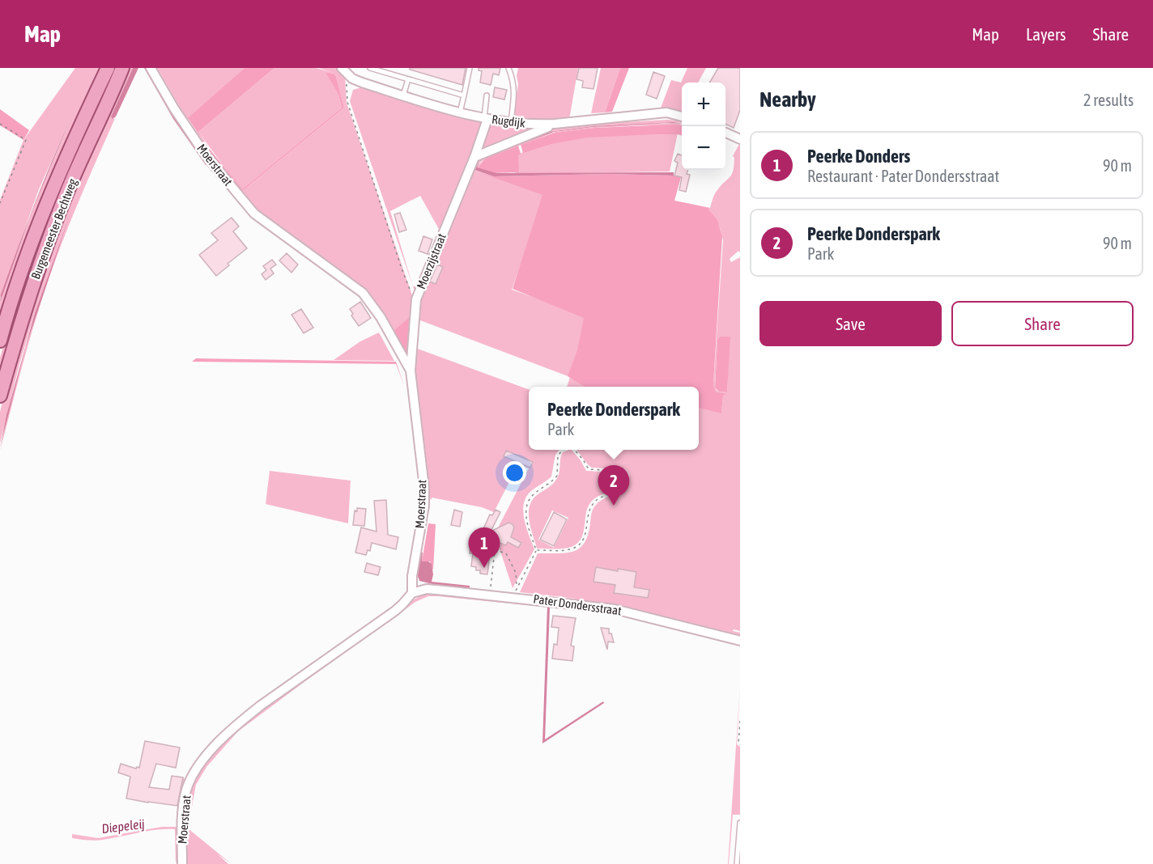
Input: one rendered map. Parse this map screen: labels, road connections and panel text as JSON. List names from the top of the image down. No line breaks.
{"streets":{"main road":["Burgemeester Bechtweg"],"street":["Rugdijk","Moerstraat","Moerzijstraat","Pater Dondersstraat"]},"crossings":[["Rugdijk","Moerzijstraat"],["Moerstraat","Moerzijstraat"],["Moerstraat","Pater Dondersstraat"]],"water":["Diepeleij"],"page":{"header":"Map","nav":["Map","Layers","Share"],"heading":["Nearby","2 results"],"map_buttons":["+","−"],"list":[{"mark":"1","name":"Peerke Donders","note":"Restaurant · Pater Dondersstraat","value":"90 m"},{"mark":"2","name":"Peerke Donderspark","note":"Park","value":"90 m"}],"buttons":["Save","Share"],"popup":["Peerke Donderspark","Park"],"pins":["2","1"]}}
